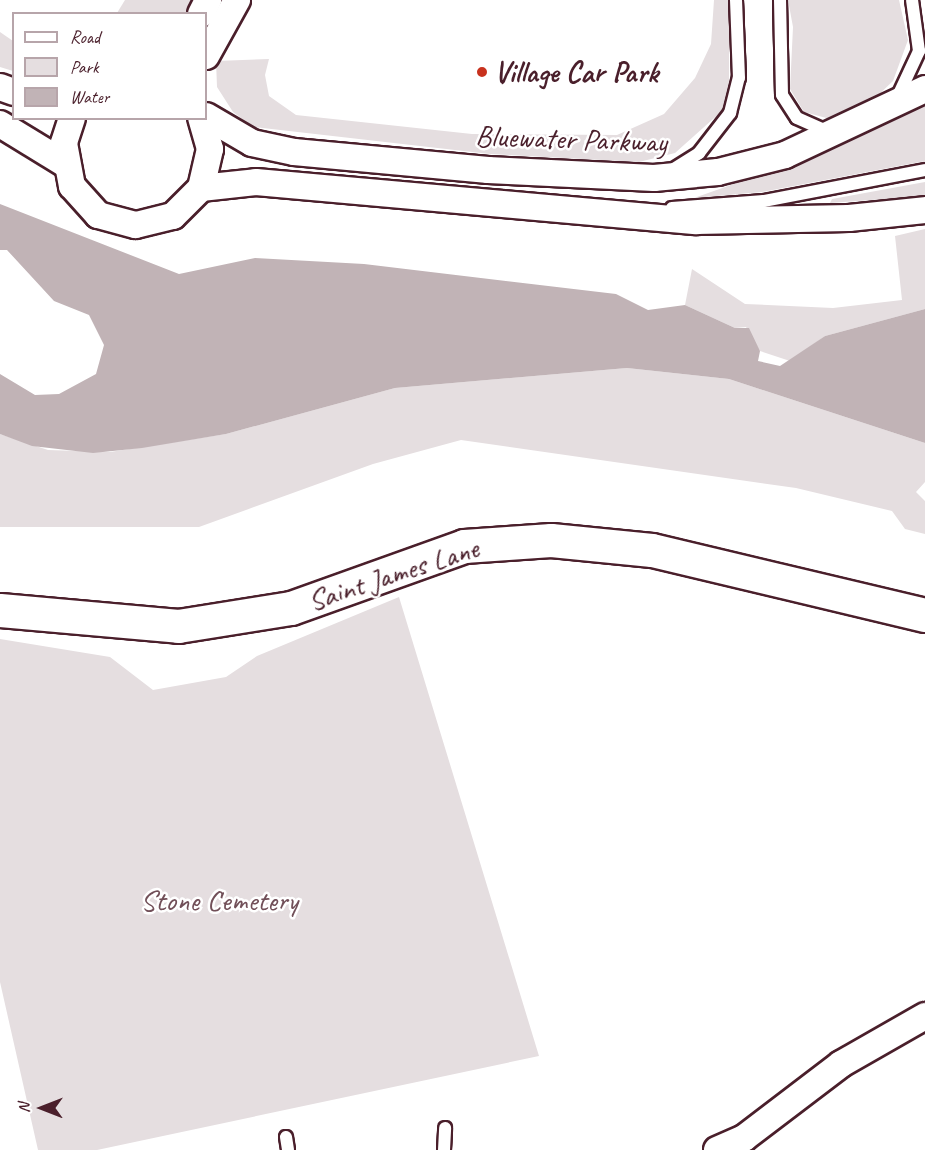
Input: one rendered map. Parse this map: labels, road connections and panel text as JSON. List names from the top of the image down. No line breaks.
{"streets":{"street":["Bluewater Parkway","Saint James Lane"]},"parks":["Stone Cemetery"],"places":["Village Car Park"],"legend":["Road","Park","Water"],"north":"left"}
